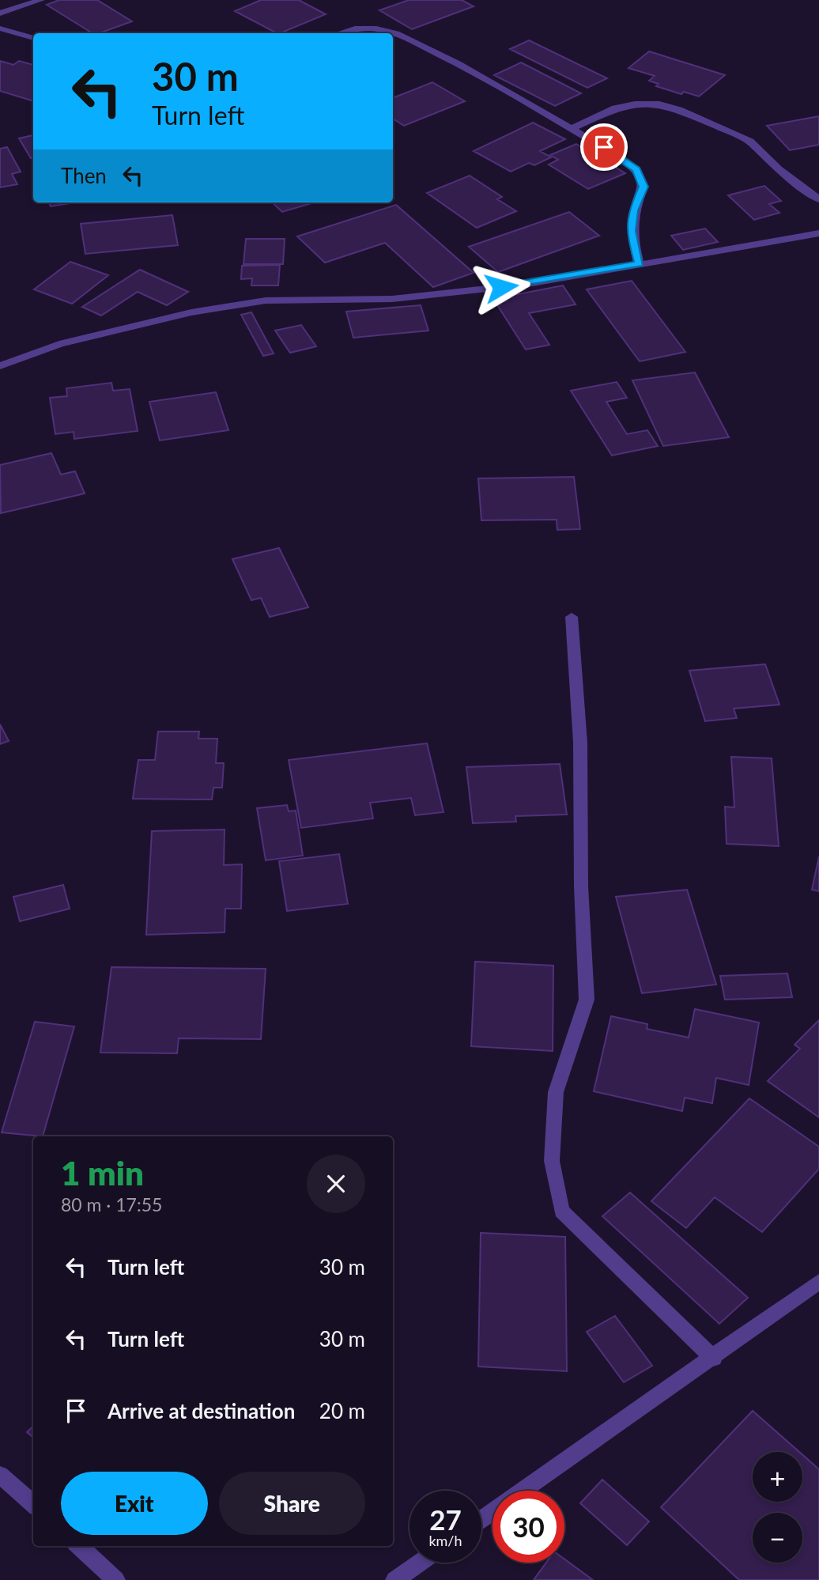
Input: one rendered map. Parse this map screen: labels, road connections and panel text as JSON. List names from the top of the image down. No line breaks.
{"page":{"turn":["30 m","Turn left"],"then":"Then","heading":["1 min","80 m · 17:55"],"list":[{"name":"Turn left","value":"30 m"},{"name":"Turn left","value":"30 m"},{"name":"Arrive at destination","value":"20 m"}],"map_buttons":["+","−"],"buttons":["Exit","Share"],"speed":"27 km/h","limit":"30"}}
